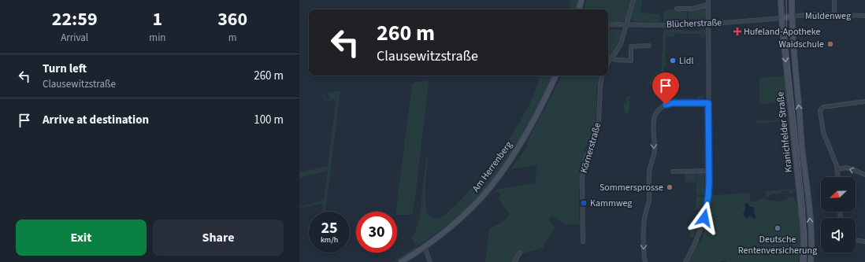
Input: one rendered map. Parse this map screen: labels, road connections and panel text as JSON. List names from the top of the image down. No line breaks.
{"streets":{"main road":["Kranichfelder Straße","Am Herrenberg"],"street":["Muldenweg","Blücherstraße","Körnerstraße"]},"crossings":[["Muldenweg","Kranichfelder Straße"],["Blücherstraße","Kranichfelder Straße"]],"places":{"health":["Hufeland-Apotheke"],"other":["Waidschule","Lidl","Sommersprosse","Deutsche Rentenversicherung"],"transit":["Kammweg"]},"north":"bottom left","page":{"eta":["22:59","Arrival","1","min","360","m"],"turn":["260 m","Clausewitzstraße"],"list":[{"name":"Turn left","note":"Clausewitzstraße","value":"260 m"},{"name":"Arrive at destination","value":"100 m"}],"speed":"25 km/h","limit":"30","buttons":["Exit","Share"]}}
